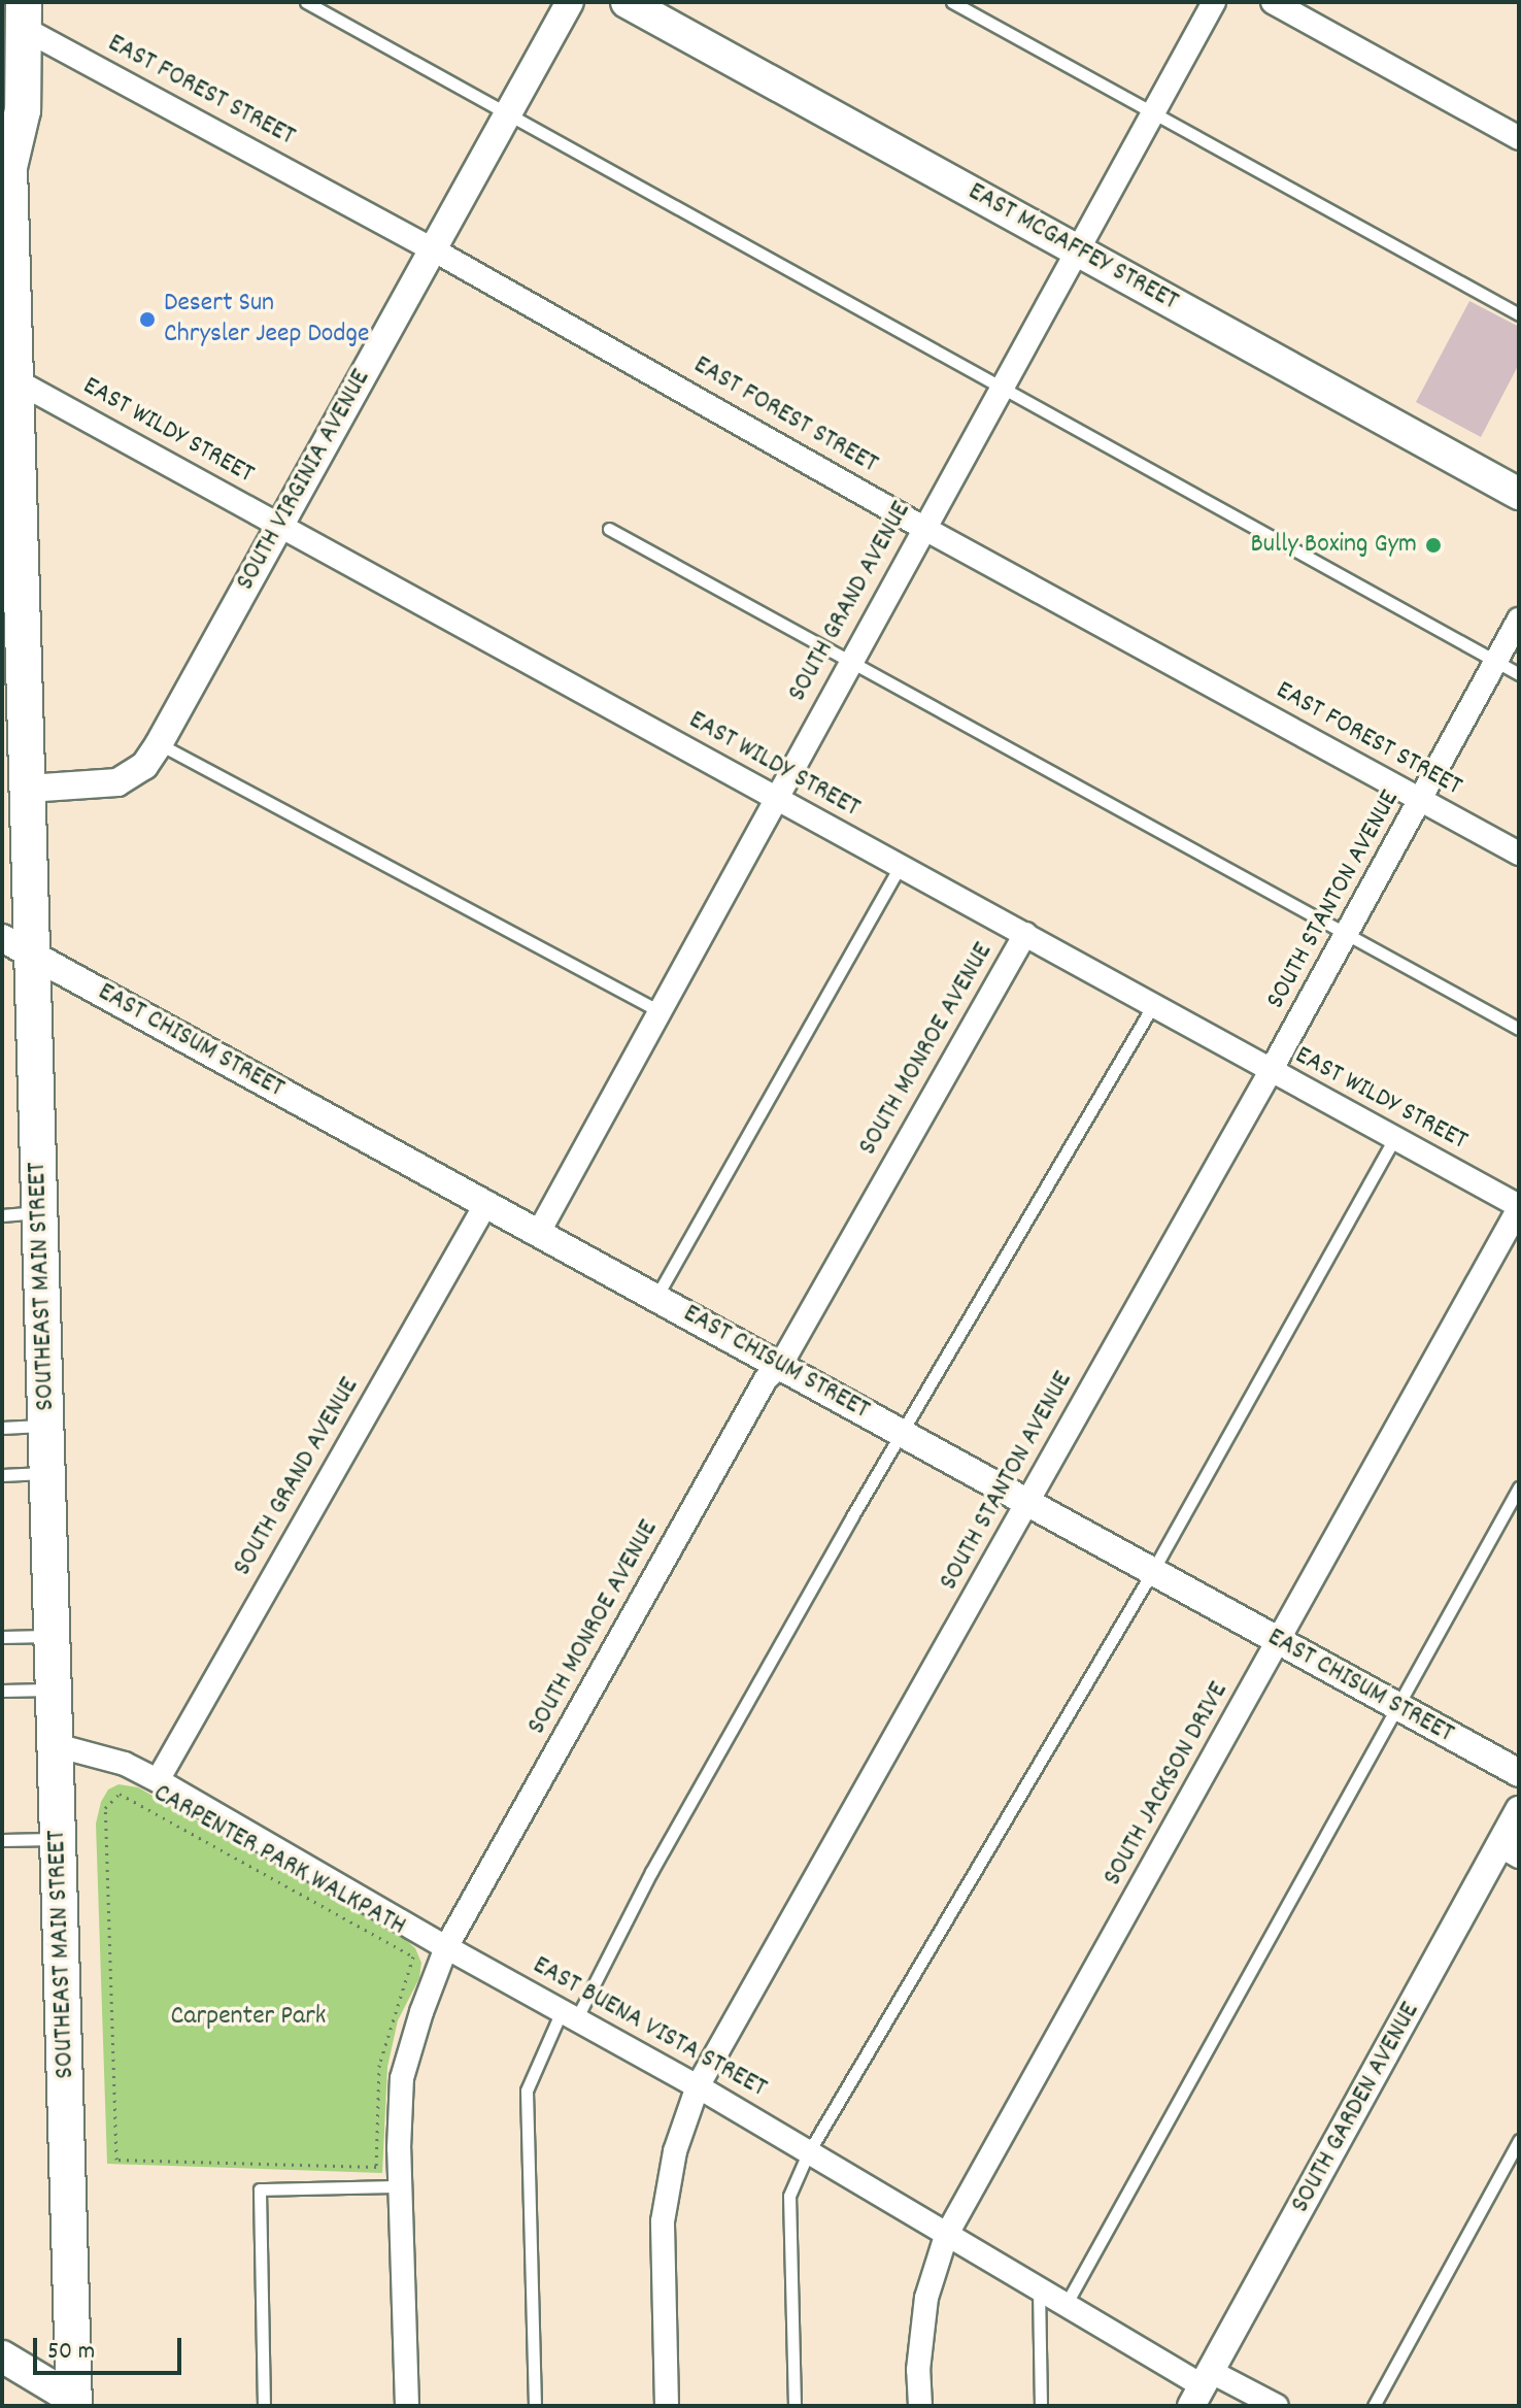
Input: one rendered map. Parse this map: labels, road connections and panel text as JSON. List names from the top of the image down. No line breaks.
{"streets":{"main road":["EAST MCGAFFEY STREET","SOUTHEAST MAIN STREET"],"street":["EAST FOREST STREET","EAST WILDY STREET","SOUTH VIRGINIA AVENUE","SOUTH GRAND AVENUE","SOUTH STANTON AVENUE","EAST CHISUM STREET","SOUTH MONROE AVENUE","SOUTH JACKSON DRIVE","EAST BUENA VISTA STREET","SOUTH GARDEN AVENUE"],"path":["CARPENTER PARK WALKPATH"]},"crossings":[["EAST FOREST STREET","SOUTH VIRGINIA AVENUE"],["EAST FOREST STREET","SOUTH GRAND AVENUE"],["EAST FOREST STREET","SOUTH STANTON AVENUE"],["EAST FOREST STREET","SOUTHEAST MAIN STREET"],["EAST MCGAFFEY STREET","SOUTH GRAND AVENUE"],["EAST WILDY STREET","SOUTH VIRGINIA AVENUE"],["EAST WILDY STREET","SOUTH GRAND AVENUE"],["EAST WILDY STREET","SOUTH STANTON AVENUE"],["EAST WILDY STREET","SOUTH MONROE AVENUE"],["EAST WILDY STREET","SOUTHEAST MAIN STREET"],["EAST WILDY STREET","SOUTH JACKSON DRIVE"],["SOUTH VIRGINIA AVENUE","SOUTHEAST MAIN STREET"],["SOUTH GRAND AVENUE","EAST CHISUM STREET"],["SOUTH GRAND AVENUE","EAST BUENA VISTA STREET"],["SOUTH STANTON AVENUE","EAST CHISUM STREET"],["SOUTH STANTON AVENUE","EAST BUENA VISTA STREET"],["EAST CHISUM STREET","SOUTH MONROE AVENUE"],["EAST CHISUM STREET","SOUTHEAST MAIN STREET"],["EAST CHISUM STREET","SOUTH JACKSON DRIVE"],["SOUTH MONROE AVENUE","EAST BUENA VISTA STREET"],["SOUTHEAST MAIN STREET","EAST BUENA VISTA STREET"],["SOUTH JACKSON DRIVE","EAST BUENA VISTA STREET"],["EAST BUENA VISTA STREET","SOUTH GARDEN AVENUE"]],"parks":["Carpenter Park"],"places":["Desert Sun Chrysler Jeep Dodge","Bully Boxing Gym"],"scale_bar":"50 m"}
